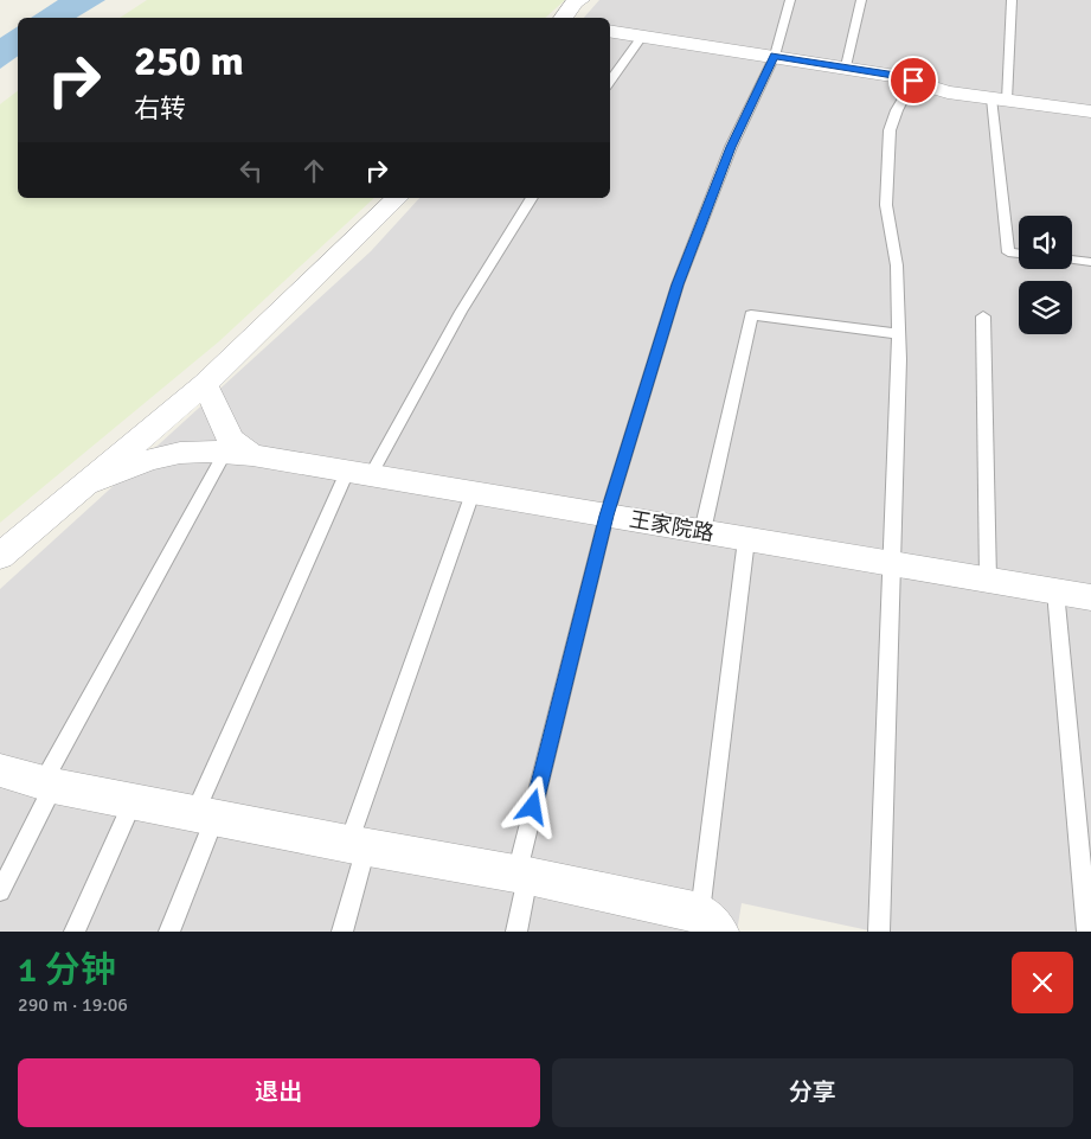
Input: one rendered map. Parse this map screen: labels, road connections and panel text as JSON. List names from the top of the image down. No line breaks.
{"streets":{"street":["王家院路"]},"page":{"turn":["250 m","右转"],"heading":["1 分钟","290 m · 19:06"],"buttons":["退出","分享"]}}
